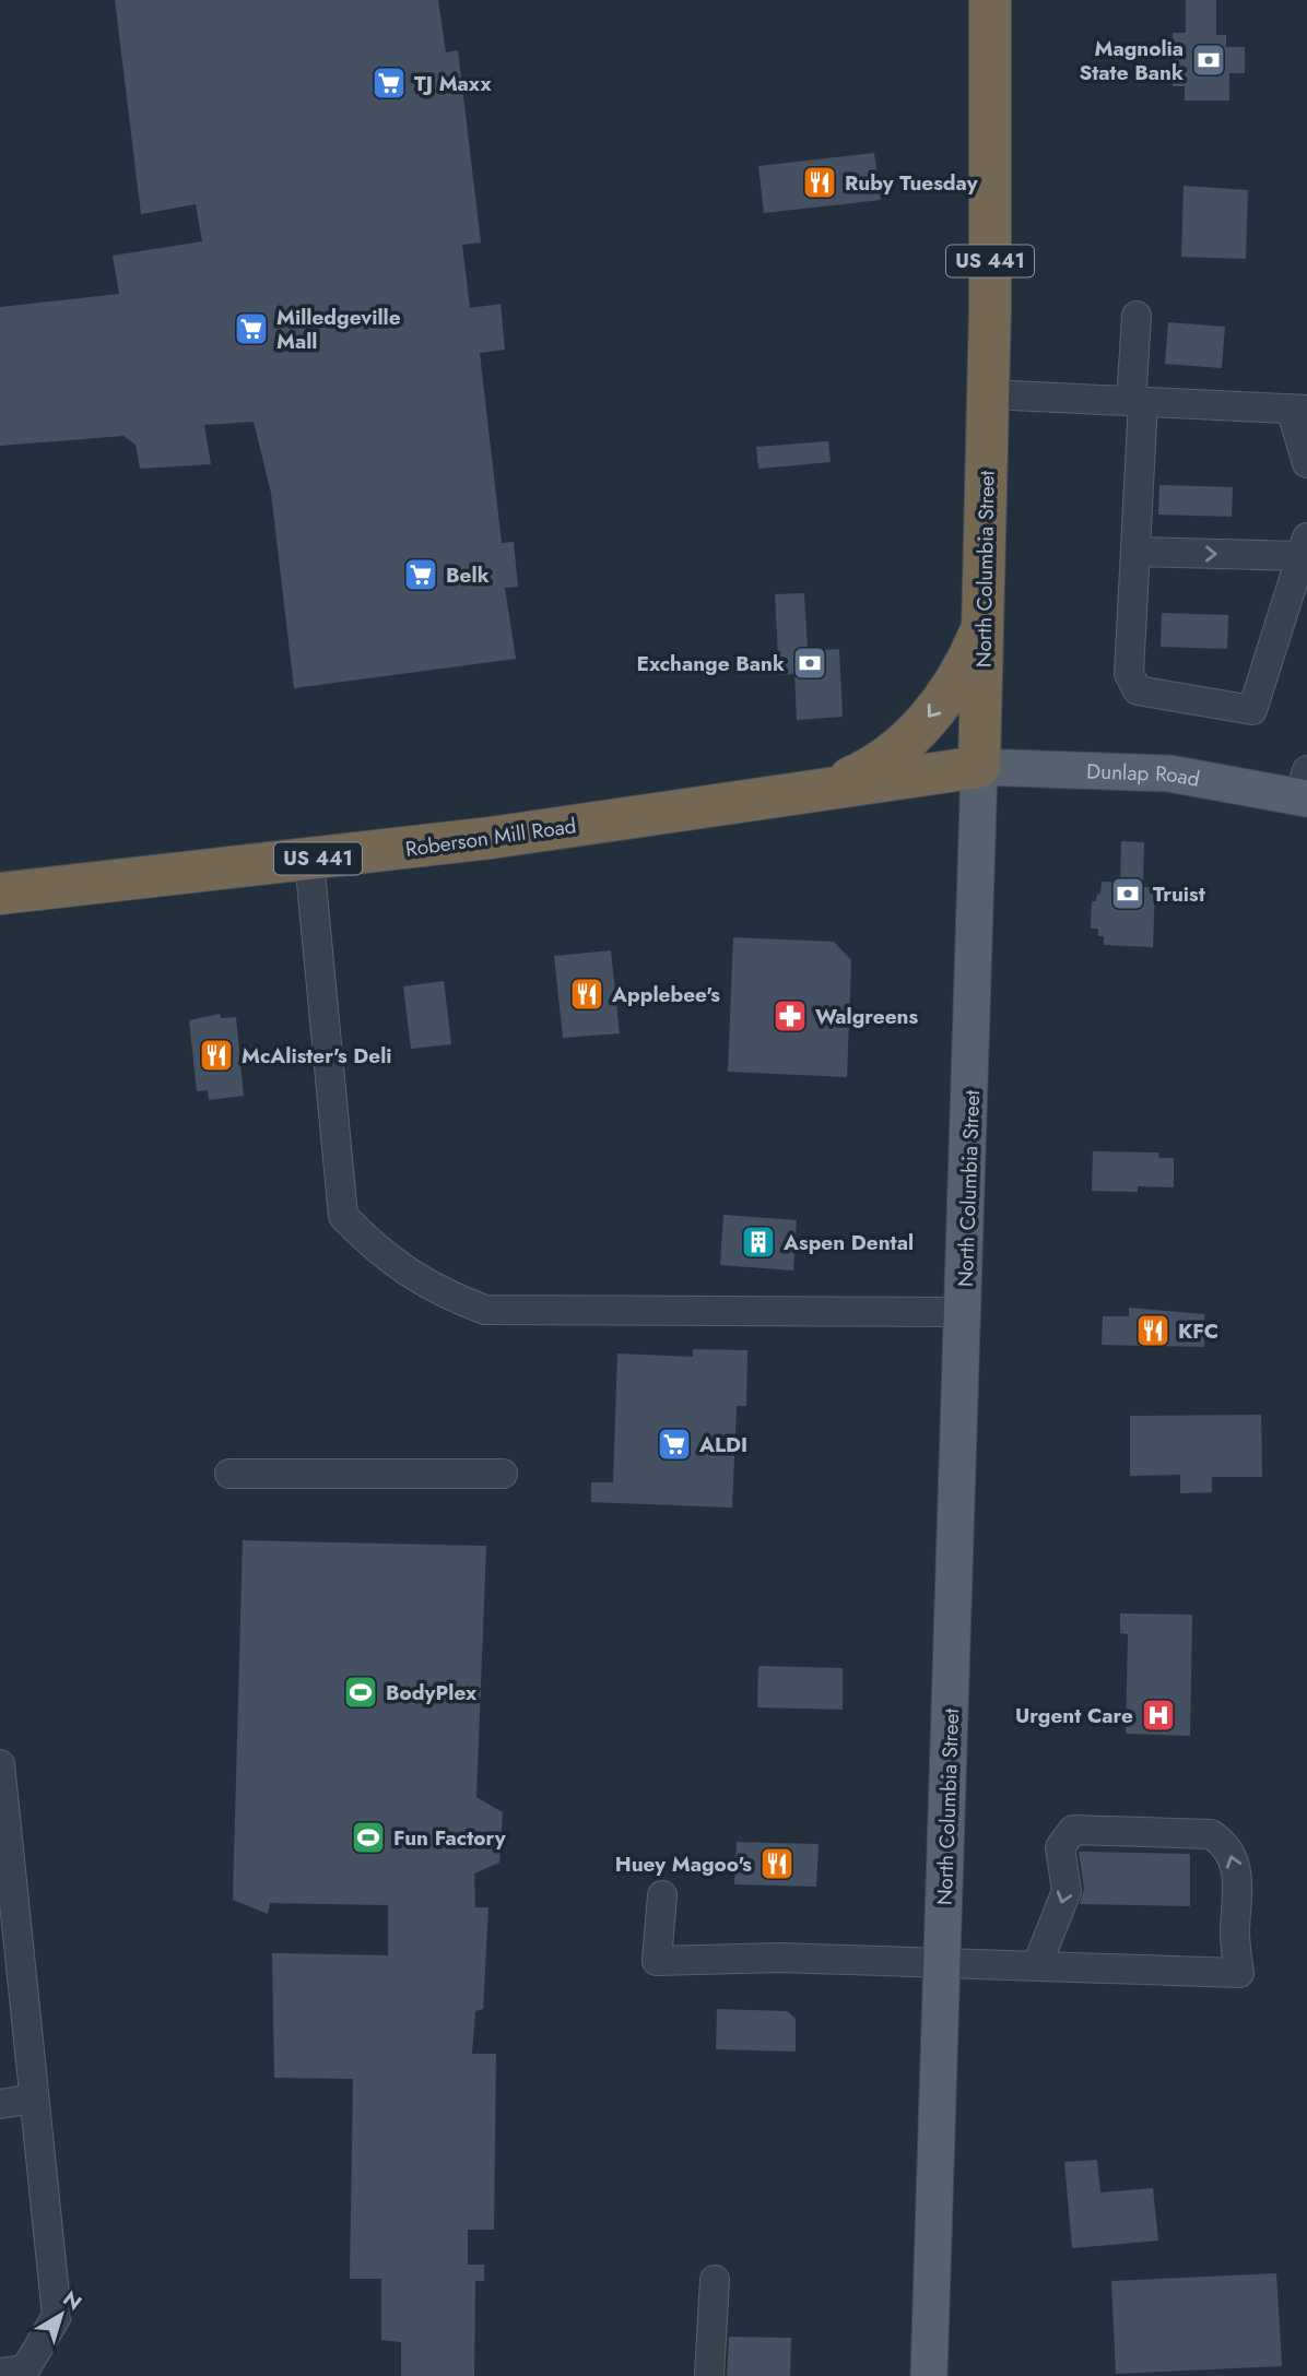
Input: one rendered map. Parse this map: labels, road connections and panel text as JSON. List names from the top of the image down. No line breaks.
{"streets":{"highway":["US 441","North Columbia Street","Roberson Mill Road"],"main road":["Dunlap Road"]},"crossings":[["US 441","North Columbia Street"],["US 441","Roberson Mill Road"],["North Columbia Street","Dunlap Road"],["North Columbia Street","Roberson Mill Road"],["Dunlap Road","Roberson Mill Road"]],"places":{"bank":["Magnolia State Bank","Exchange Bank","Truist"],"supermarket":["TJ Maxx","Milledgeville Mall","Belk","ALDI"],"restaurant":["Ruby Tuesday","Applebee's","McAlister's Deli","KFC","Huey Magoo's"],"pharmacy":["Walgreens"],"building":["Aspen Dental"],"sports":["BodyPlex","Fun Factory"],"hospital":["Urgent Care"]},"north":"top right"}
